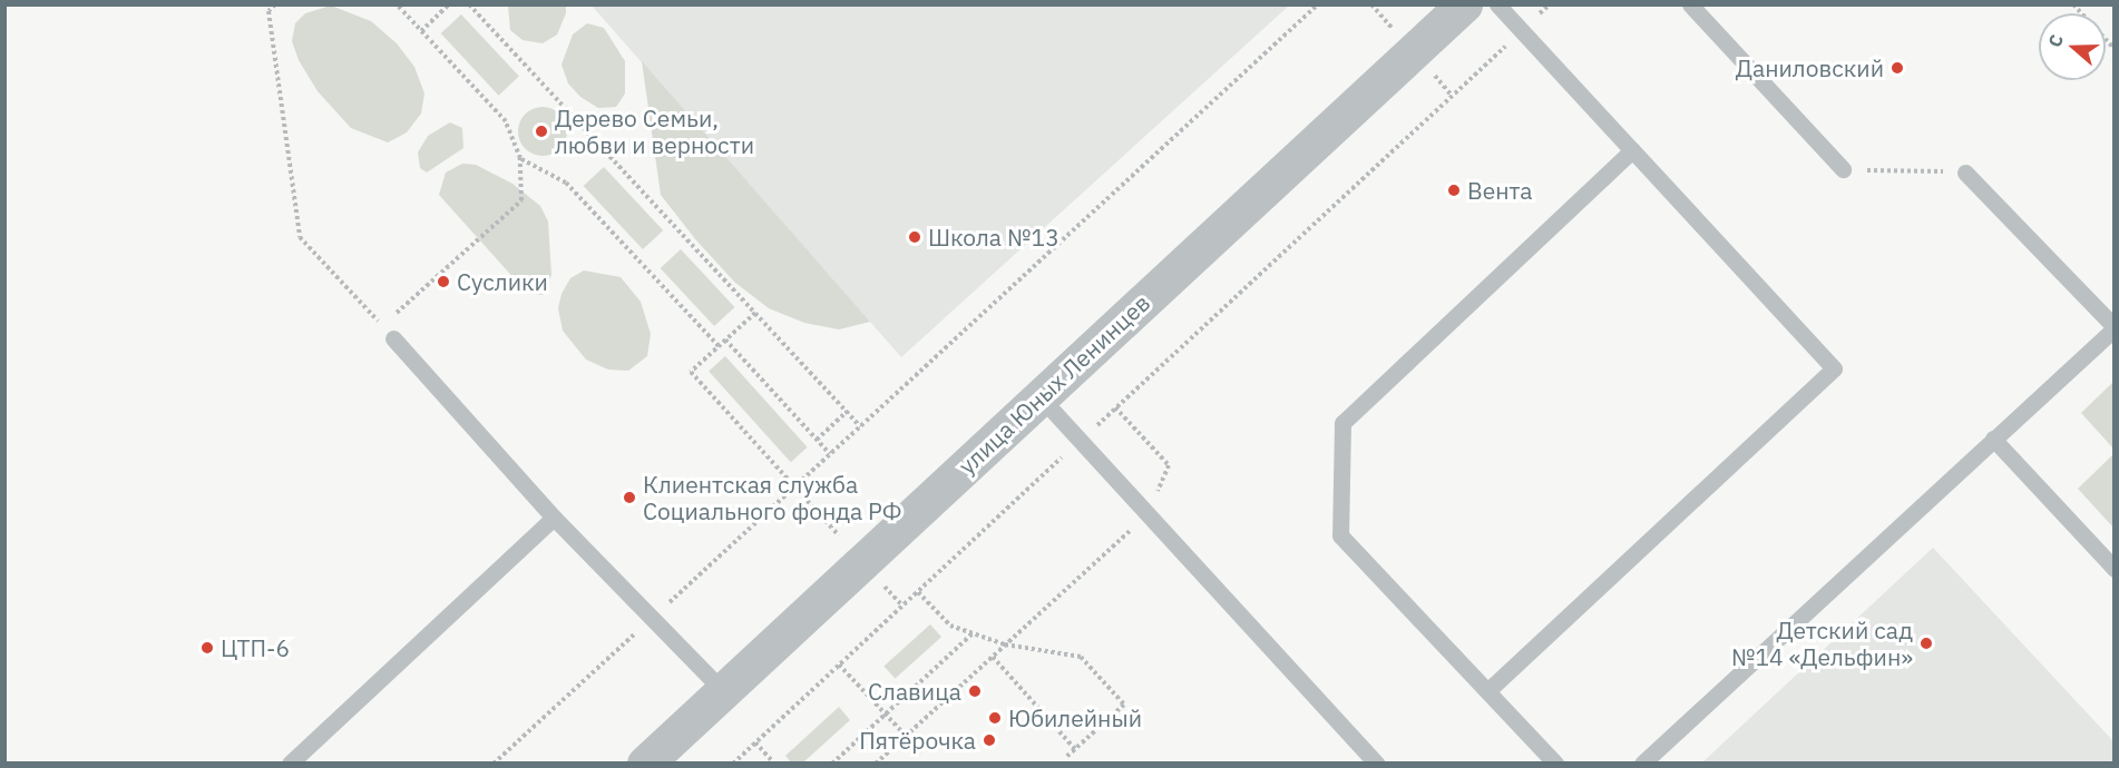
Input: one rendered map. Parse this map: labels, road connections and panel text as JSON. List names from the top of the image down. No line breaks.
{"streets":{"street":["улица Юных Ленинцев"]},"places":["Даниловский","Дерево Семьи, любви и верности","Вента","Школа №13","Суслики","Клиентская служба Социального фонда РФ","Детский сад №14 «Дельфин»","ЦТП-6","Славица","Юбилейный","Пятёрочка"],"north":"left"}
